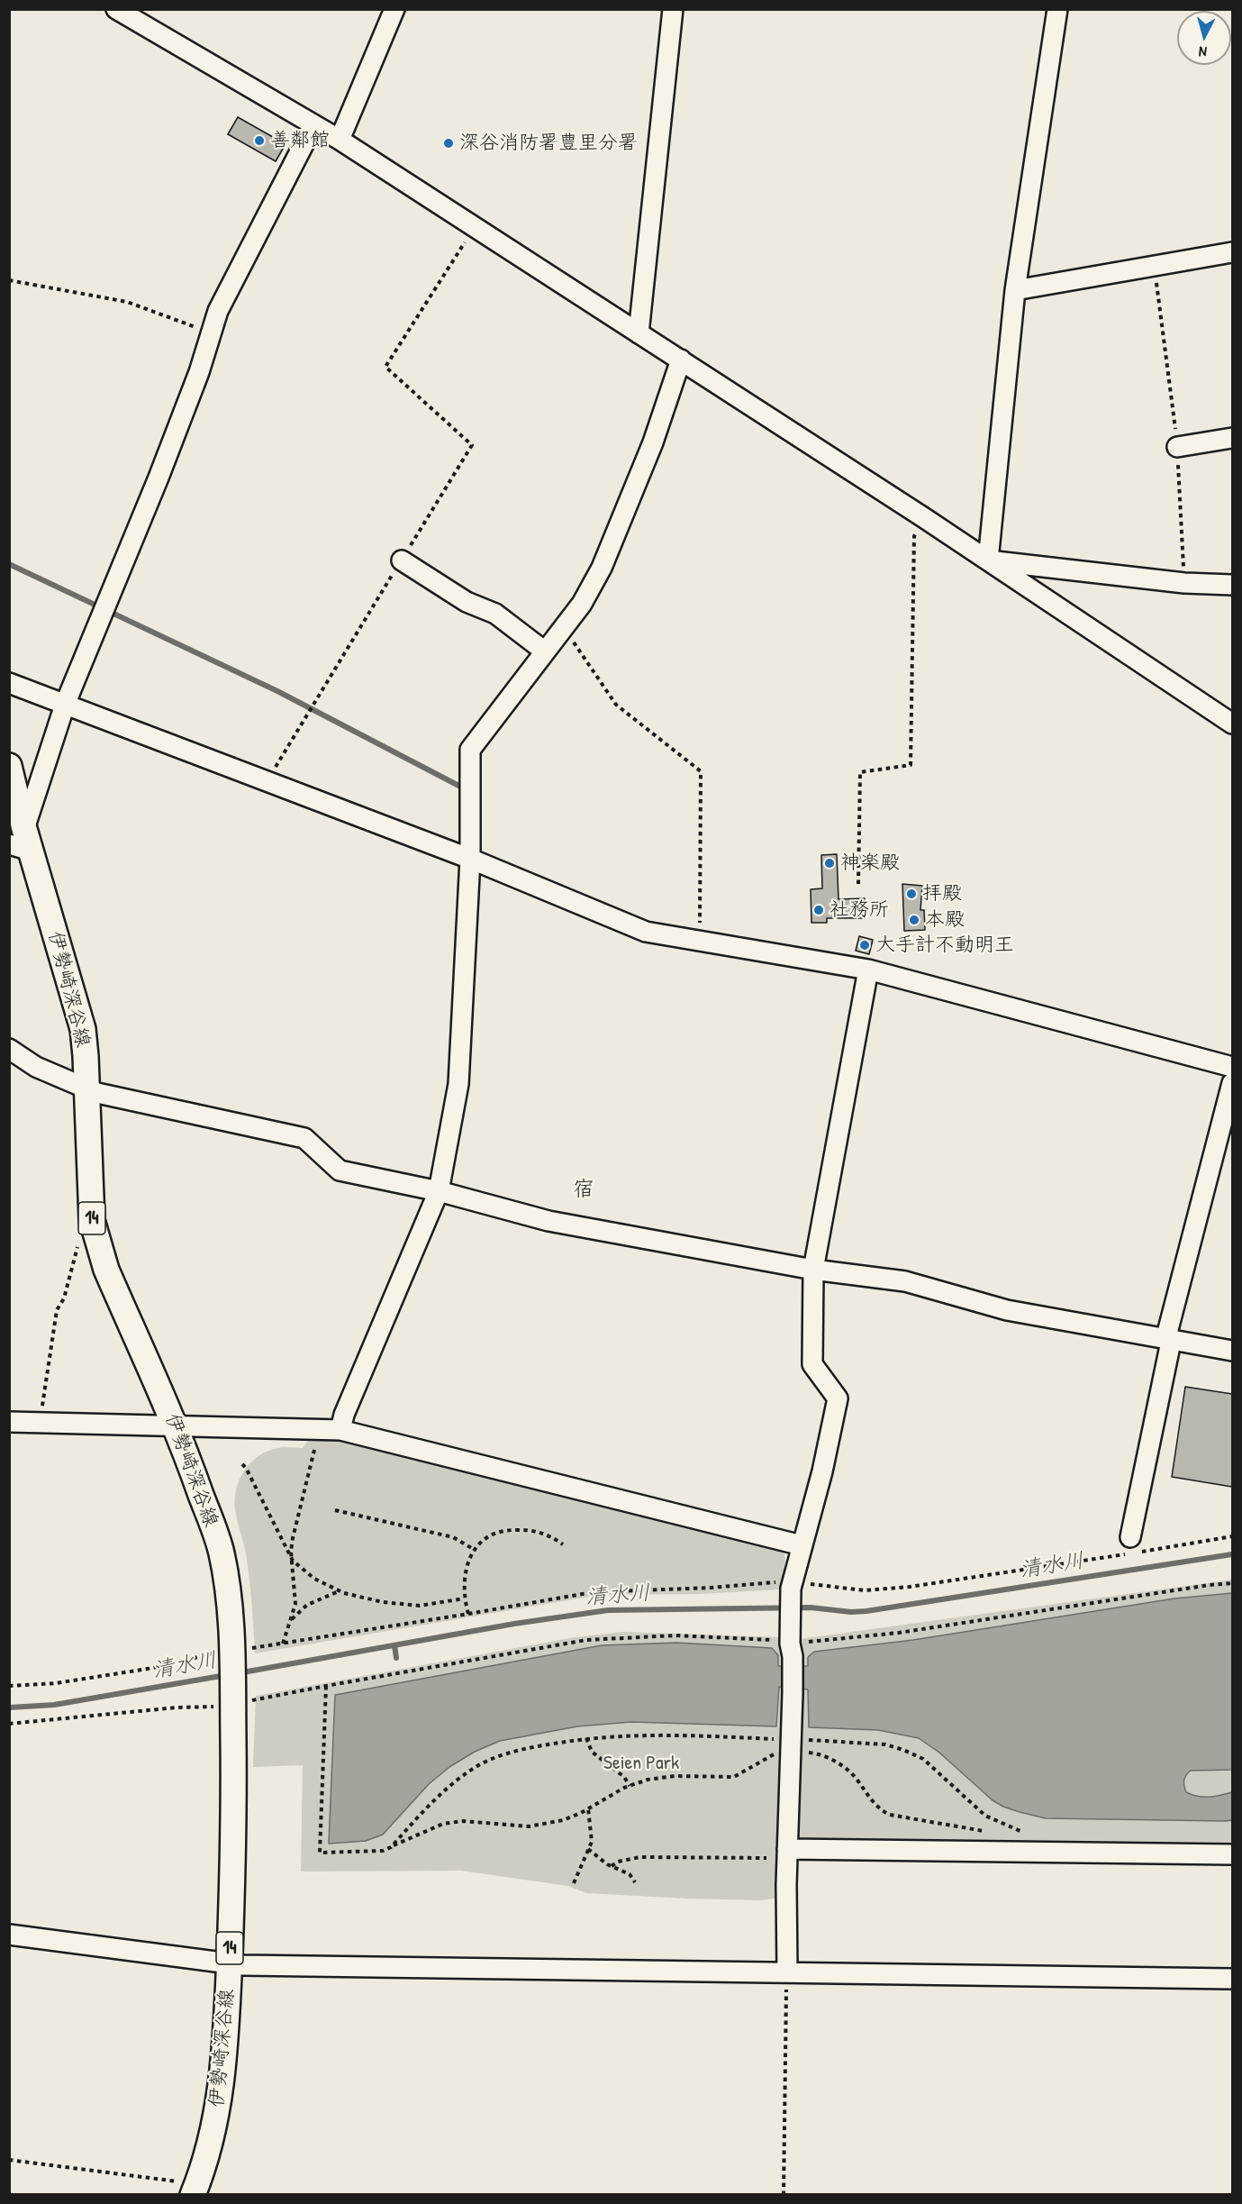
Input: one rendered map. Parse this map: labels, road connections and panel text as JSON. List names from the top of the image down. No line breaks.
{"streets":{"main road":["伊勢崎深谷線","14"]},"districts":["宿"],"water":["清水川"],"parks":["Seien Park"],"places":["善鄰館","深谷消防署豊里分署","神楽殿","拝殿","社務所","本殿","大手計不動明王"],"north":"bottom"}
